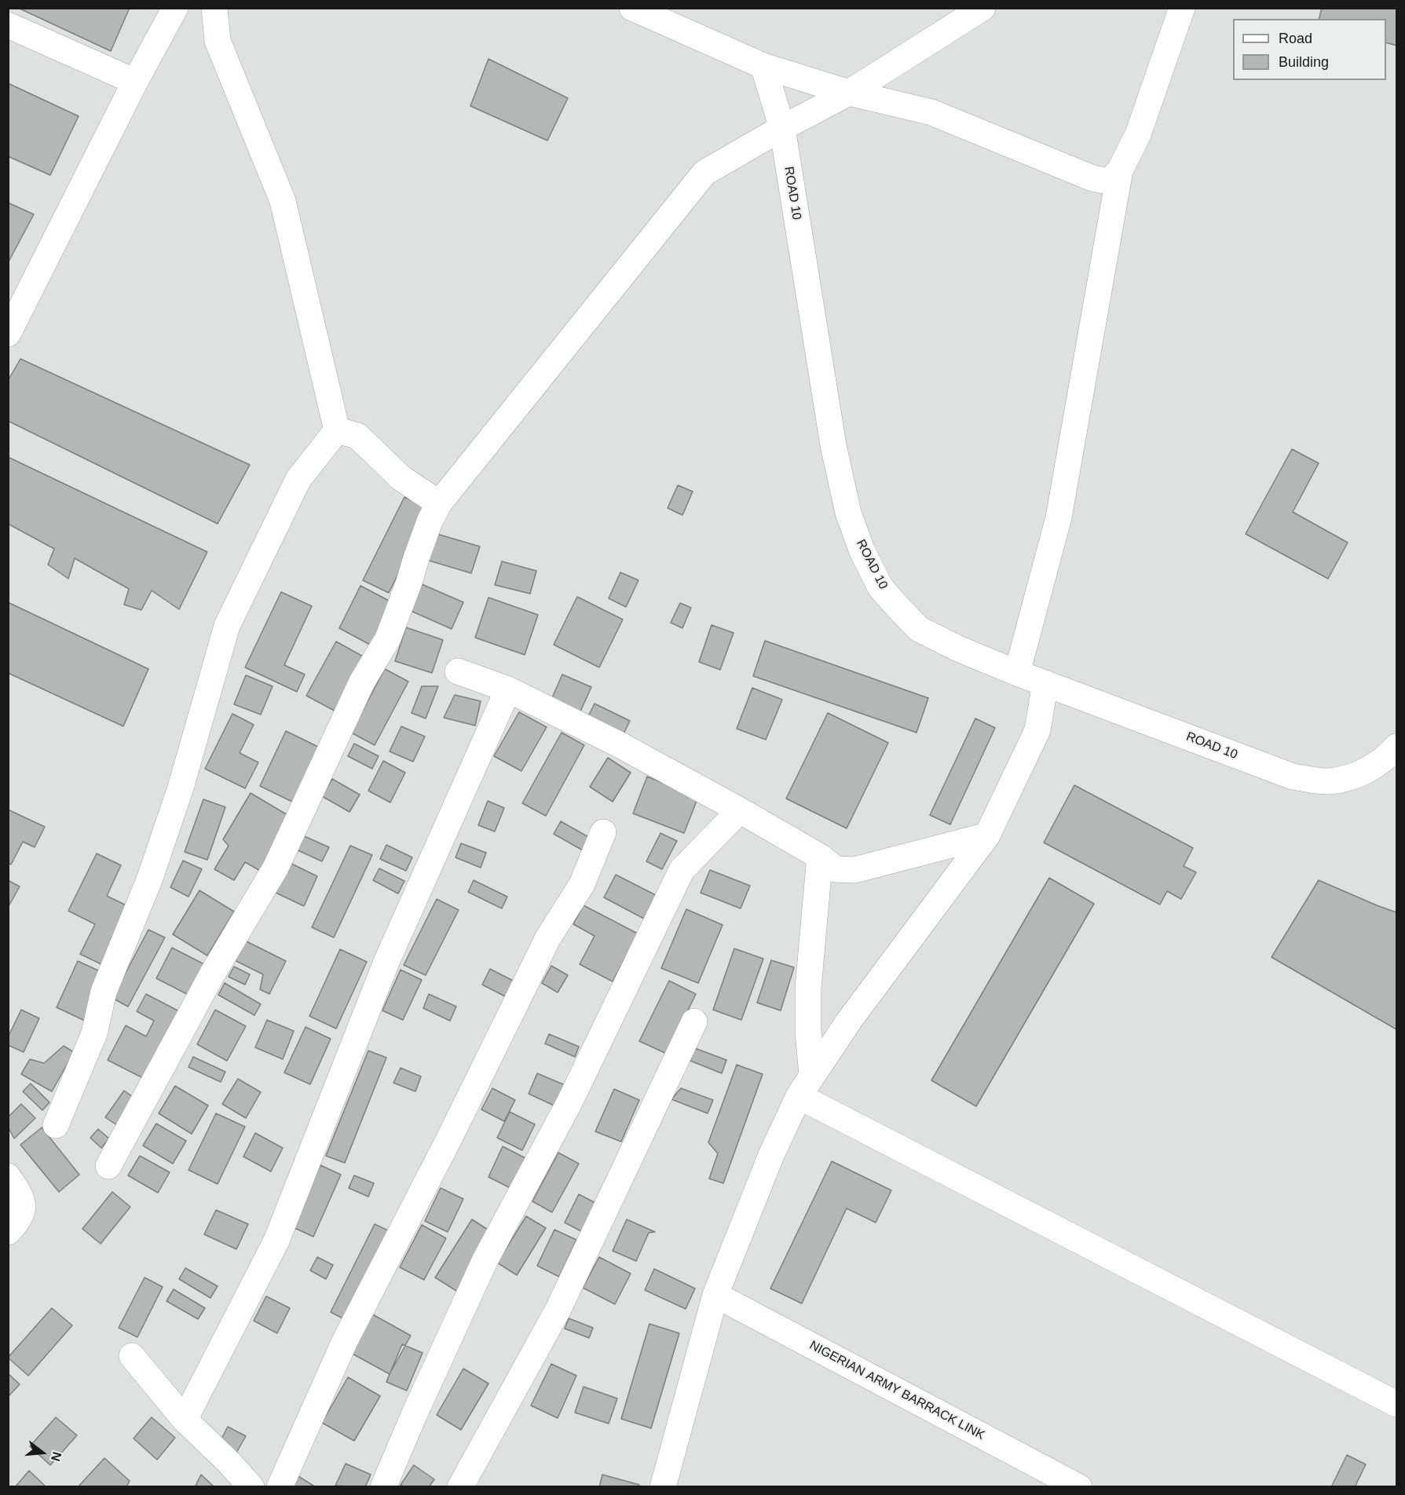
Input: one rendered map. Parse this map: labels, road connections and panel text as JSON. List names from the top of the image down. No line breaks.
{"streets":{"street":["ROAD 10","NIGERIAN ARMY BARRACK LINK"]},"legend":["Road","Building"],"north":"right"}
